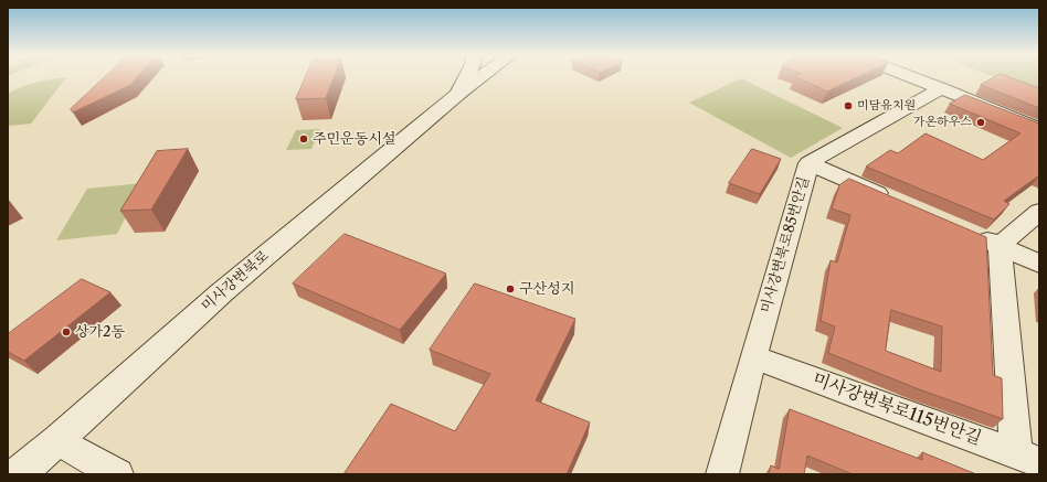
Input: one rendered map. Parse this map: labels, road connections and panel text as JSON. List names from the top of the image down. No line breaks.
{"streets":{"street":["미사강변북로85번안길","미사강변북로","미사강변북로115번안길"]},"crossings":[["미사강변북로85번안길","미사강변북로115번안길"]],"places":["미담유치원","가온하우스","주민운동시설","구산성지","상가2동"]}
